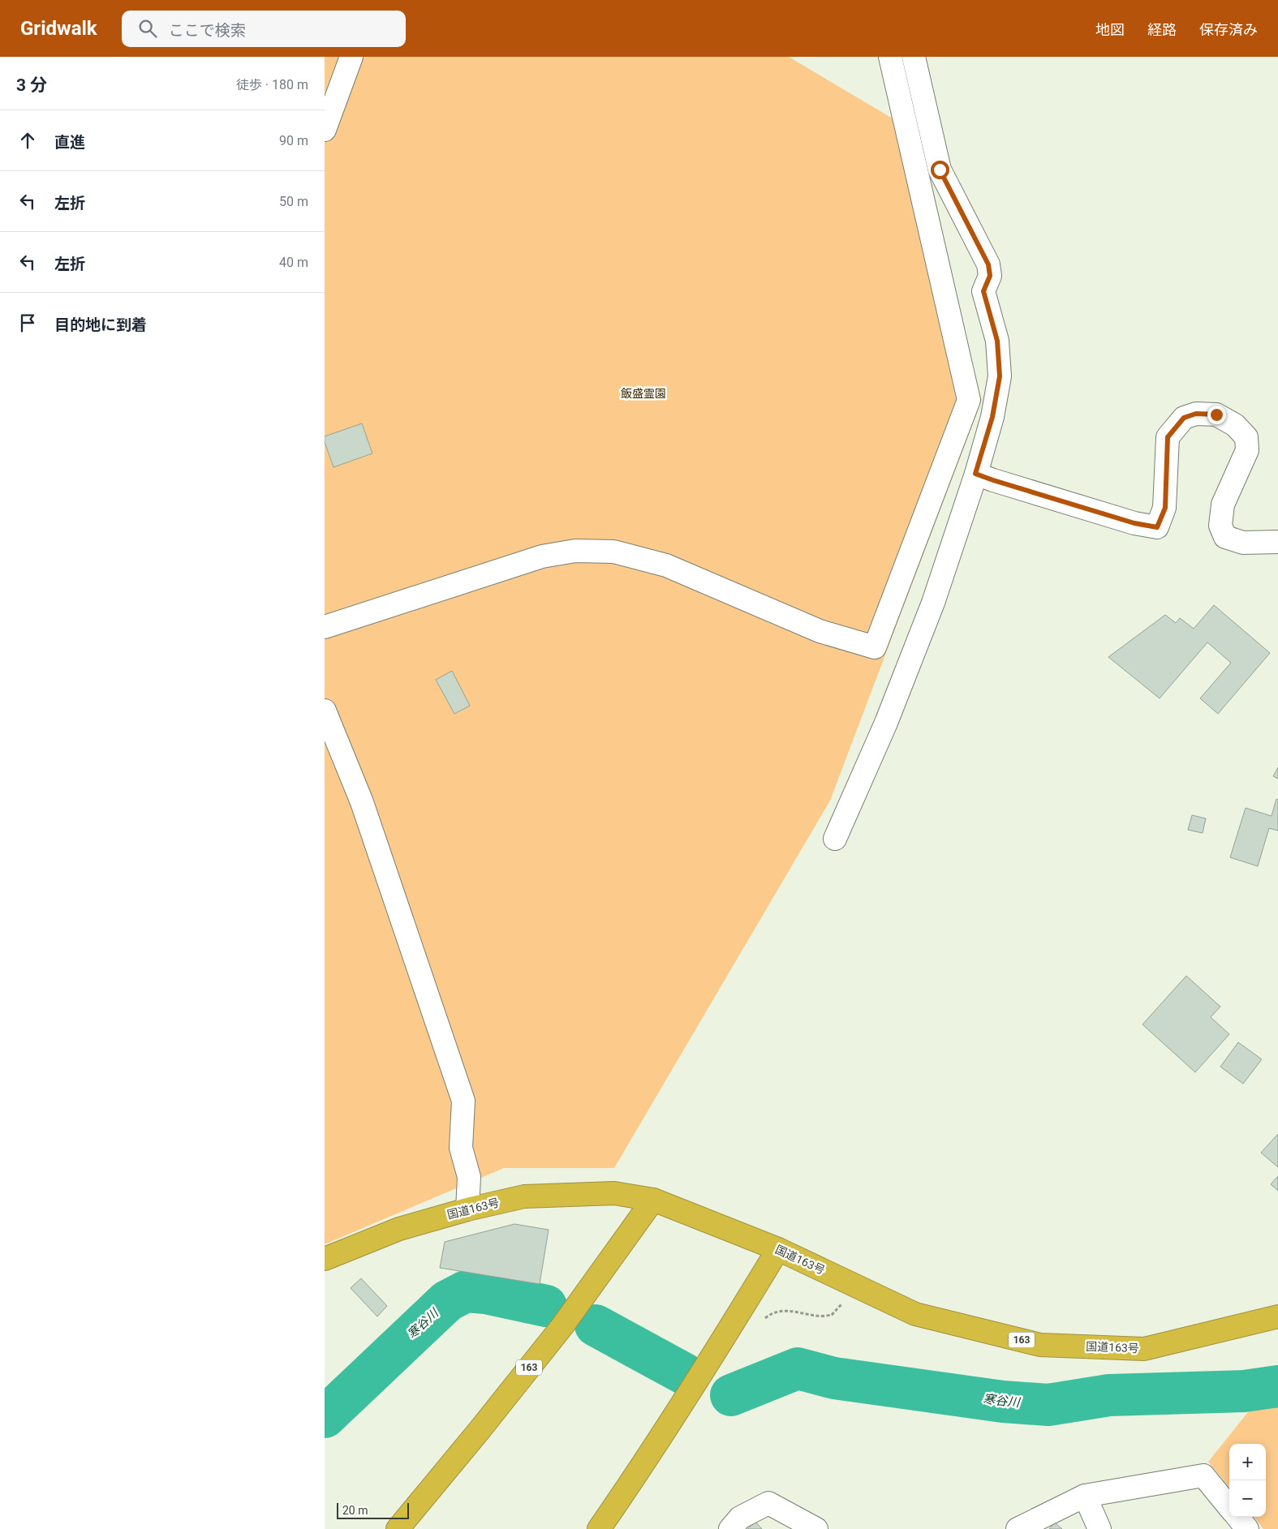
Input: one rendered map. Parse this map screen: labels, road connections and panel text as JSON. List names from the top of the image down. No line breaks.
{"streets":{"highway":["国道163号","163"]},"crossings":[["国道163号","163"]],"water":["寒谷川"],"parks":["飯盛霊園"],"scale_bar":"20 m","page":{"header":"Gridwalk","search":"ここで検索","nav":["地図","経路","保存済み"],"heading":["3 分","徒歩 · 180 m"],"list":[["直進","90 m"],["左折","50 m"],["左折","40 m"],"目的地に到着"],"map_buttons":["+","−"],"scale":"20 m"}}
